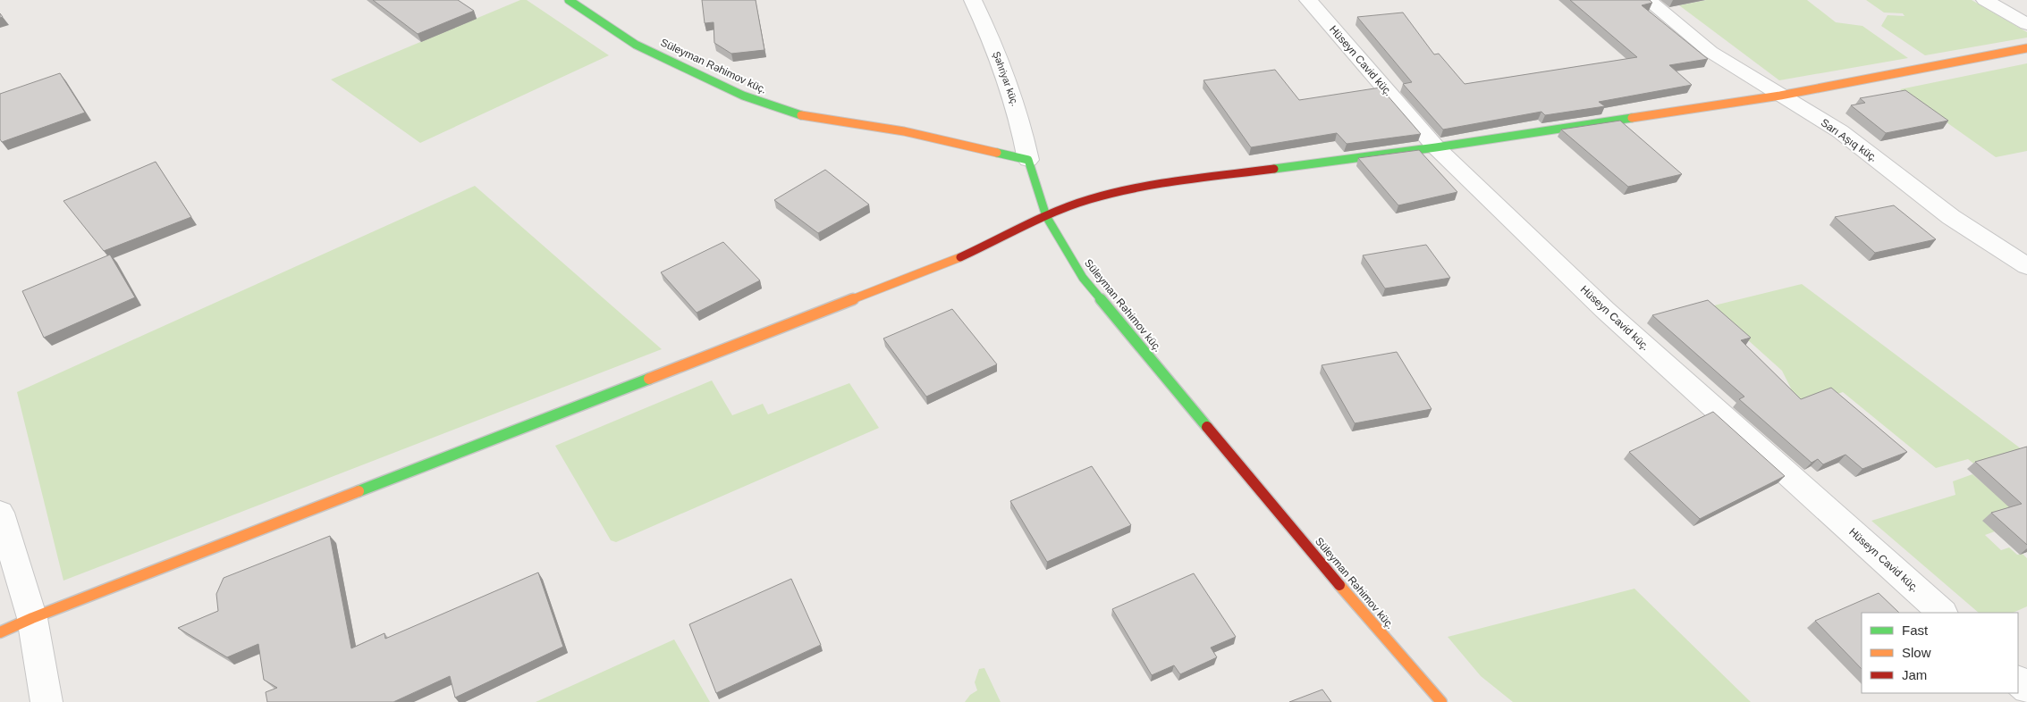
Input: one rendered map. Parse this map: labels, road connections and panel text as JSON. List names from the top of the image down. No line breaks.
{"streets":{"street":["Hüseyn Cavid küç.","Süleyman Rəhimov küç.","Şəhriyar küç.","Sarı Aşıq küç."]},"crossings":[["Süleyman Rəhimov küç.","Şəhriyar küç."]],"legend":["Fast","Slow","Jam"]}
